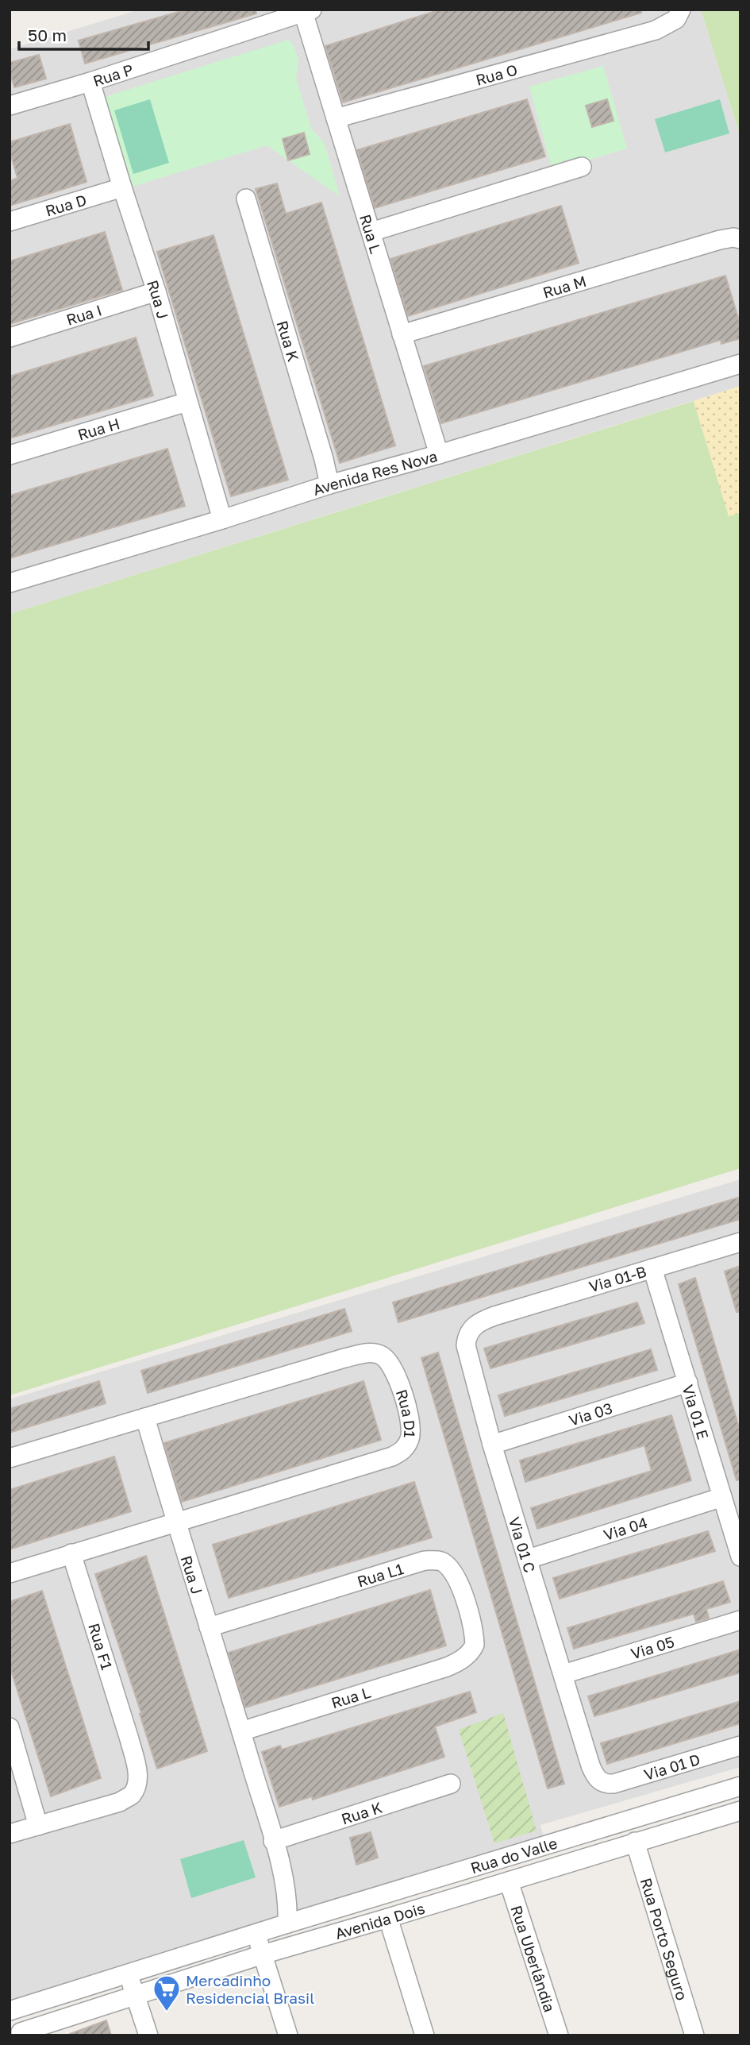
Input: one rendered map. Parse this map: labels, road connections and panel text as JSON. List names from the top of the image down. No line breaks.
{"streets":{"street":["Rua P","Rua O","Rua D","Rua L","Rua M","Rua J","Rua I","Rua K","Rua H","Avenida Res Nova","Via 01-B","Via 01 E","Rua D1","Via 03","Via 04","Via 01 C","Rua L1","Rua F1","Via 05","Via 01 D","Rua do Valle","Avenida Dois","Rua Porto Seguro","Rua Uberlândia"]},"crossings":[["Rua P","Rua L"],["Rua P","Rua J"],["Rua O","Rua L"],["Rua D","Rua J"],["Rua L","Rua M"],["Rua L","Rua J"],["Rua L","Avenida Res Nova"],["Rua L","Rua L1"],["Rua J","Rua I"],["Rua J","Rua K"],["Rua J","Rua H"],["Rua J","Avenida Res Nova"],["Rua J","Rua D1"],["Rua J","Rua L1"],["Rua J","Rua do Valle"],["Rua K","Avenida Res Nova"],["Via 01-B","Via 01 E"],["Via 01-B","Via 01 C"],["Via 01 E","Via 03"],["Via 01 E","Via 04"],["Rua D1","Rua F1"],["Via 03","Via 01 C"],["Via 04","Via 01 C"],["Via 01 C","Via 05"],["Via 01 C","Via 01 D"],["Avenida Dois","Rua Porto Seguro"],["Avenida Dois","Rua Uberlândia"]],"places":{"supermarket":["Mercadinho Residencial Brasil"]},"scale_bar":"50 m"}
